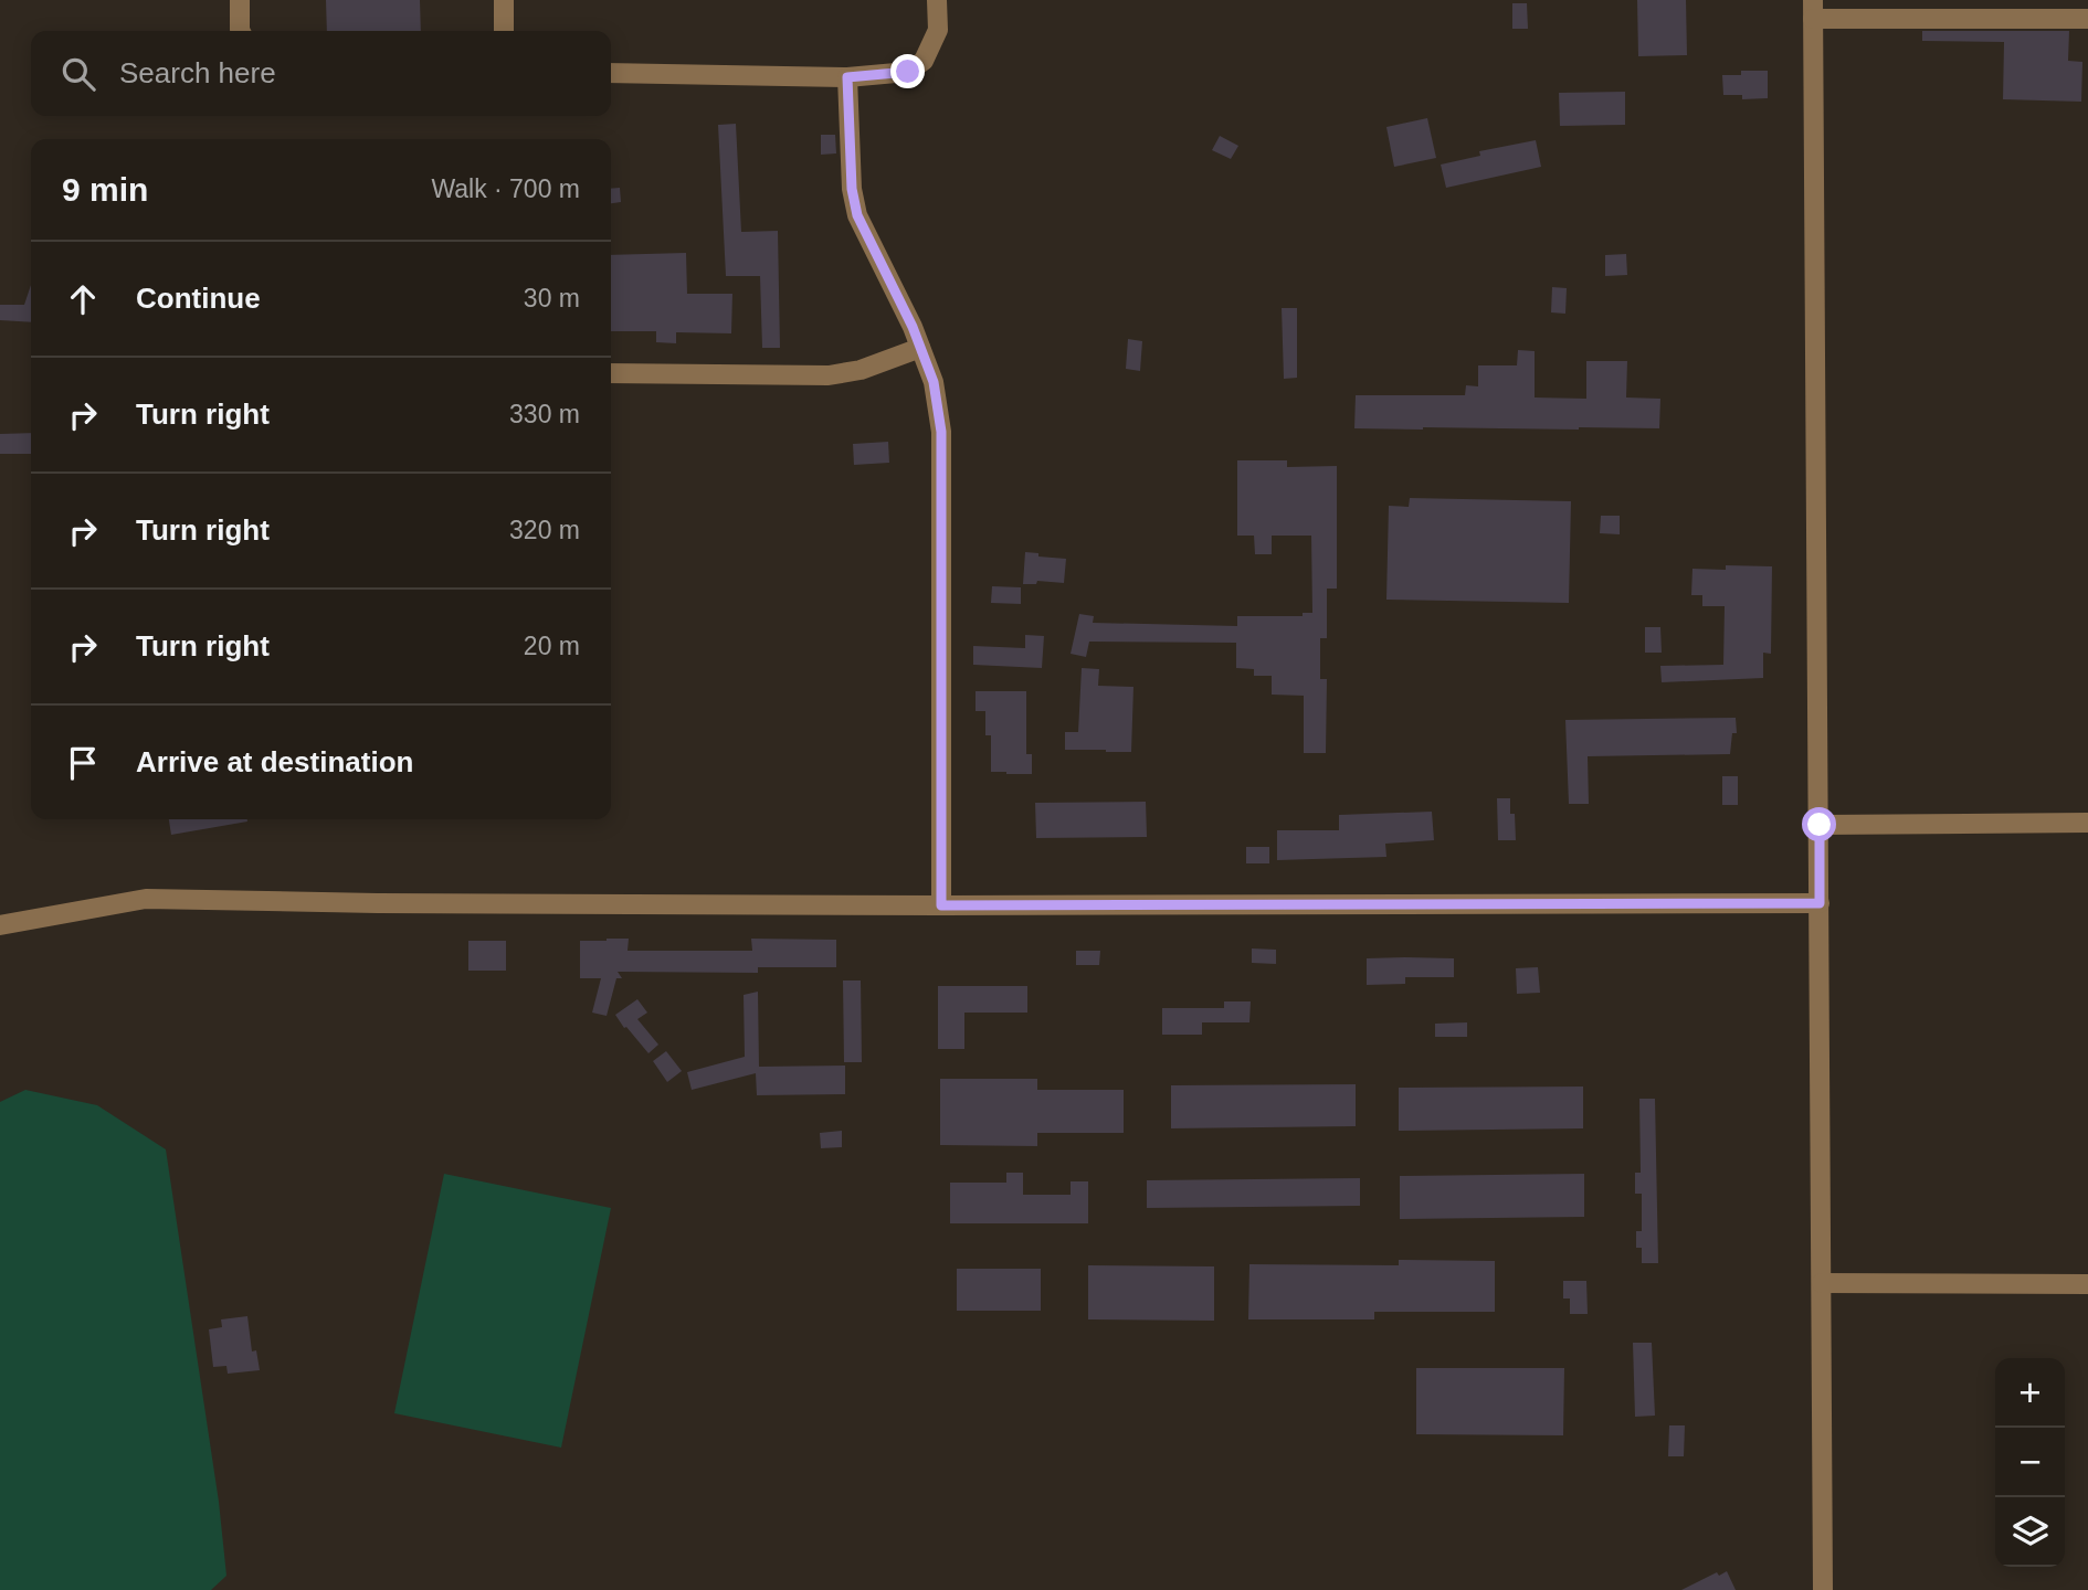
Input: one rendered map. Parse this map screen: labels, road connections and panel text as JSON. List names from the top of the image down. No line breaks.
{"page":{"search":"Search here","heading":["9 min","Walk · 700 m"],"list":[["Continue","30 m"],["Turn right","330 m"],["Turn right","320 m"],["Turn right","20 m"],"Arrive at destination"],"map_buttons":["+","−"]}}
